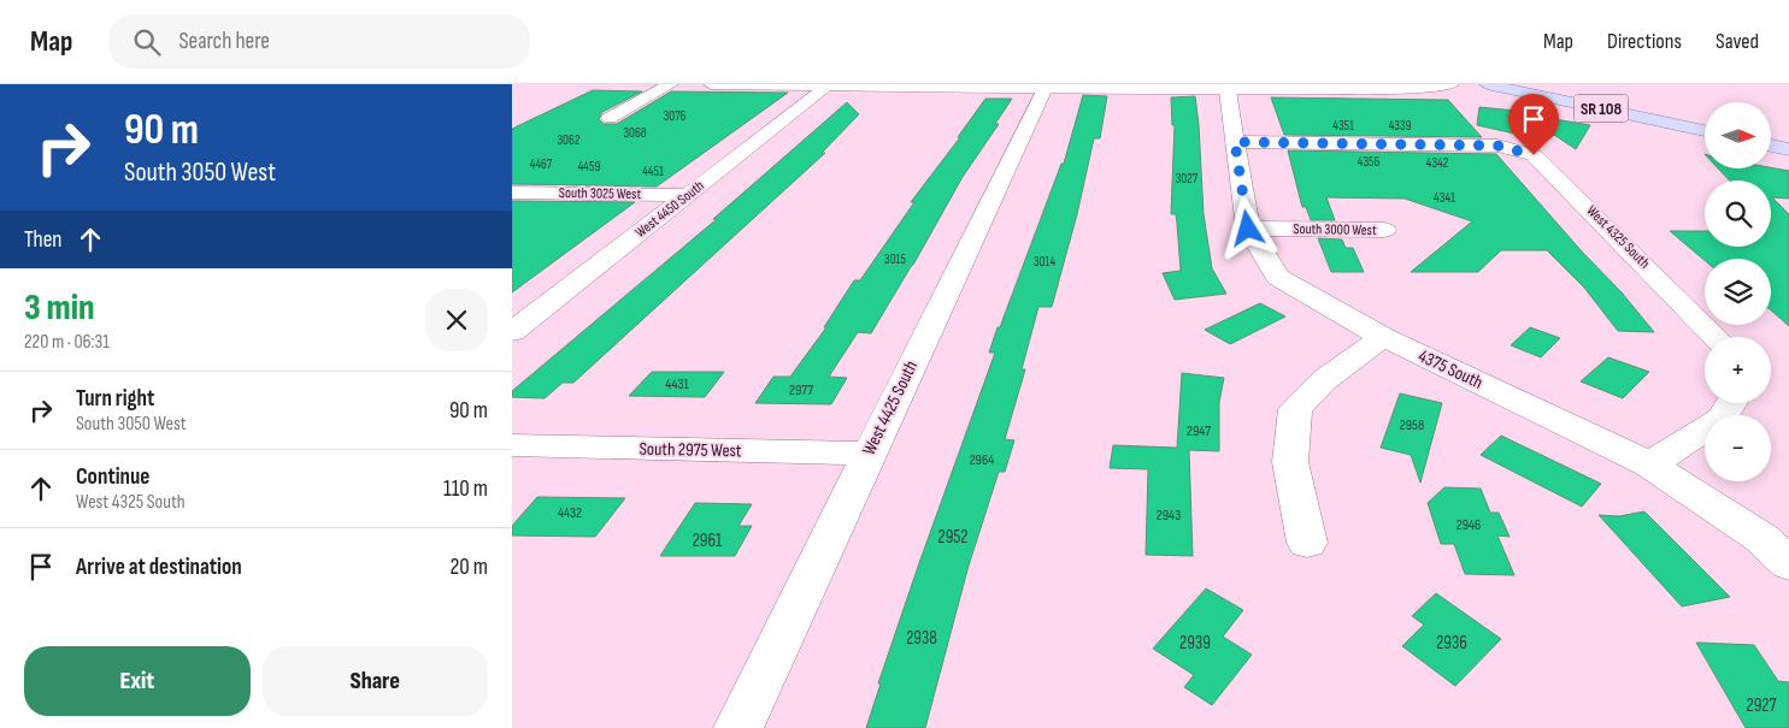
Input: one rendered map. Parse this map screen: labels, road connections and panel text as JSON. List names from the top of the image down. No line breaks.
{"streets":{"main road":["SR 108"],"street":["South 3025 West","West 4450 South","South 3000 West","West 4325 South","4375 South","West 4425 South","South 2975 West"]},"crossings":[["South 3025 West","West 4450 South"],["South 3000 West","4375 South"],["West 4325 South","4375 South"],["West 4425 South","South 2975 West"]],"house_numbers":["3076","4351","4339","3068","3062","4356","4342","4467","4459","4451","3027","4341","3015","3014","4431","2977","2958","2947","2964","4432","2943","2946","2952","2961","2938","2939","2936","2927"],"north":"right","page":{"header":"Map","search":"Search here","nav":["Map","Directions","Saved"],"turn":["90 m","South 3050 West"],"map_buttons":["+","−"],"then":"Then","heading":["3 min","220 m · 06:31"],"list":[{"name":"Turn right","note":"South 3050 West","value":"90 m"},{"name":"Continue","note":"West 4325 South","value":"110 m"},{"name":"Arrive at destination","value":"20 m"}],"buttons":["Exit","Share"]}}
